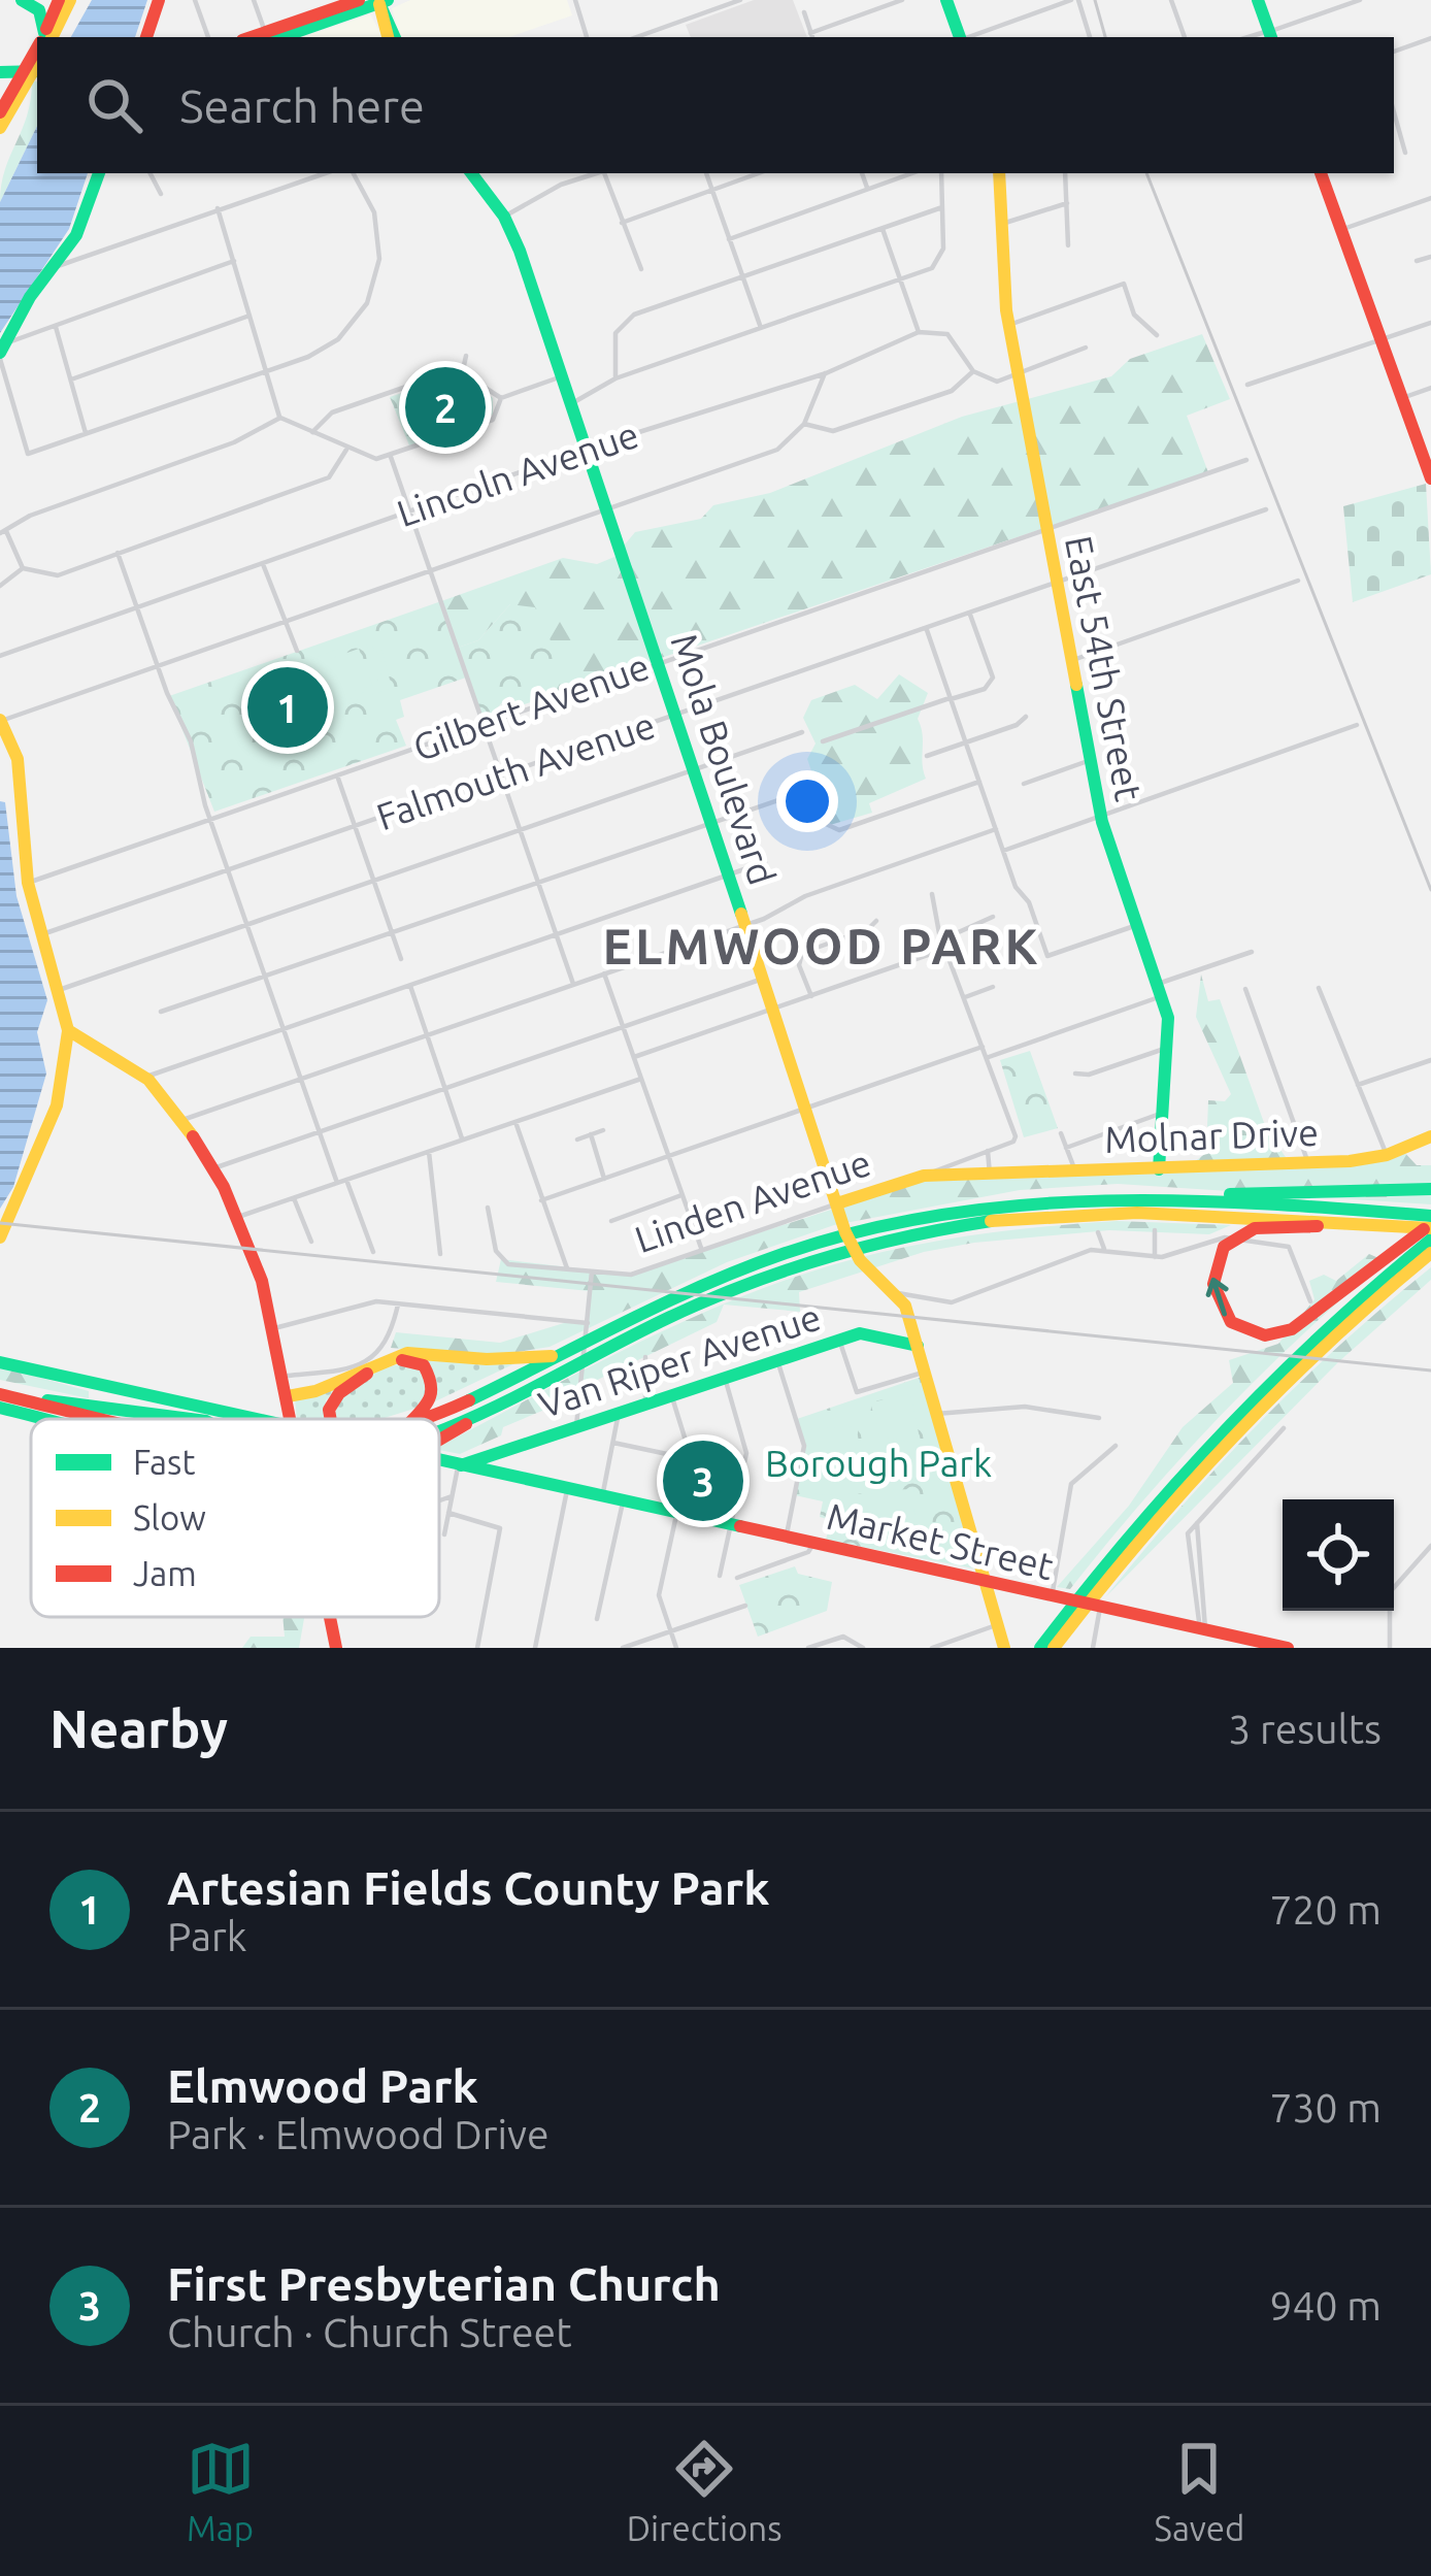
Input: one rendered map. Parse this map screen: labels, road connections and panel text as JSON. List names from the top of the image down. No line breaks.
{"streets":{"main road":["East 54th Street","Mola Boulevard","Molnar Drive","Linden Avenue","Van Riper Avenue","Market Street"],"street":["Lincoln Avenue","Gilbert Avenue","Falmouth Avenue"]},"crossings":[["Lincoln Avenue","Mola Boulevard"],["East 54th Street","Gilbert Avenue"],["East 54th Street","Falmouth Avenue"],["East 54th Street","Molnar Drive"],["Gilbert Avenue","Mola Boulevard"],["Mola Boulevard","Falmouth Avenue"],["Mola Boulevard","Linden Avenue"],["Mola Boulevard","Van Riper Avenue"],["Mola Boulevard","Market Street"],["Molnar Drive","Linden Avenue"],["Van Riper Avenue","Market Street"]],"districts":["ELMWOOD PARK"],"parks":["Borough Park"],"legend":["Fast","Slow","Jam"],"page":{"search":"Search here","pins":["2","1","3"],"heading":["Nearby","3 results"],"list":[{"mark":"1","name":"Artesian Fields County Park","note":"Park","value":"720 m"},{"mark":"2","name":"Elmwood Park","note":"Park · Elmwood Drive","value":"730 m"},{"mark":"3","name":"First Presbyterian Church","note":"Church · Church Street","value":"940 m"}],"nav":["Map","Directions","Saved"]}}
